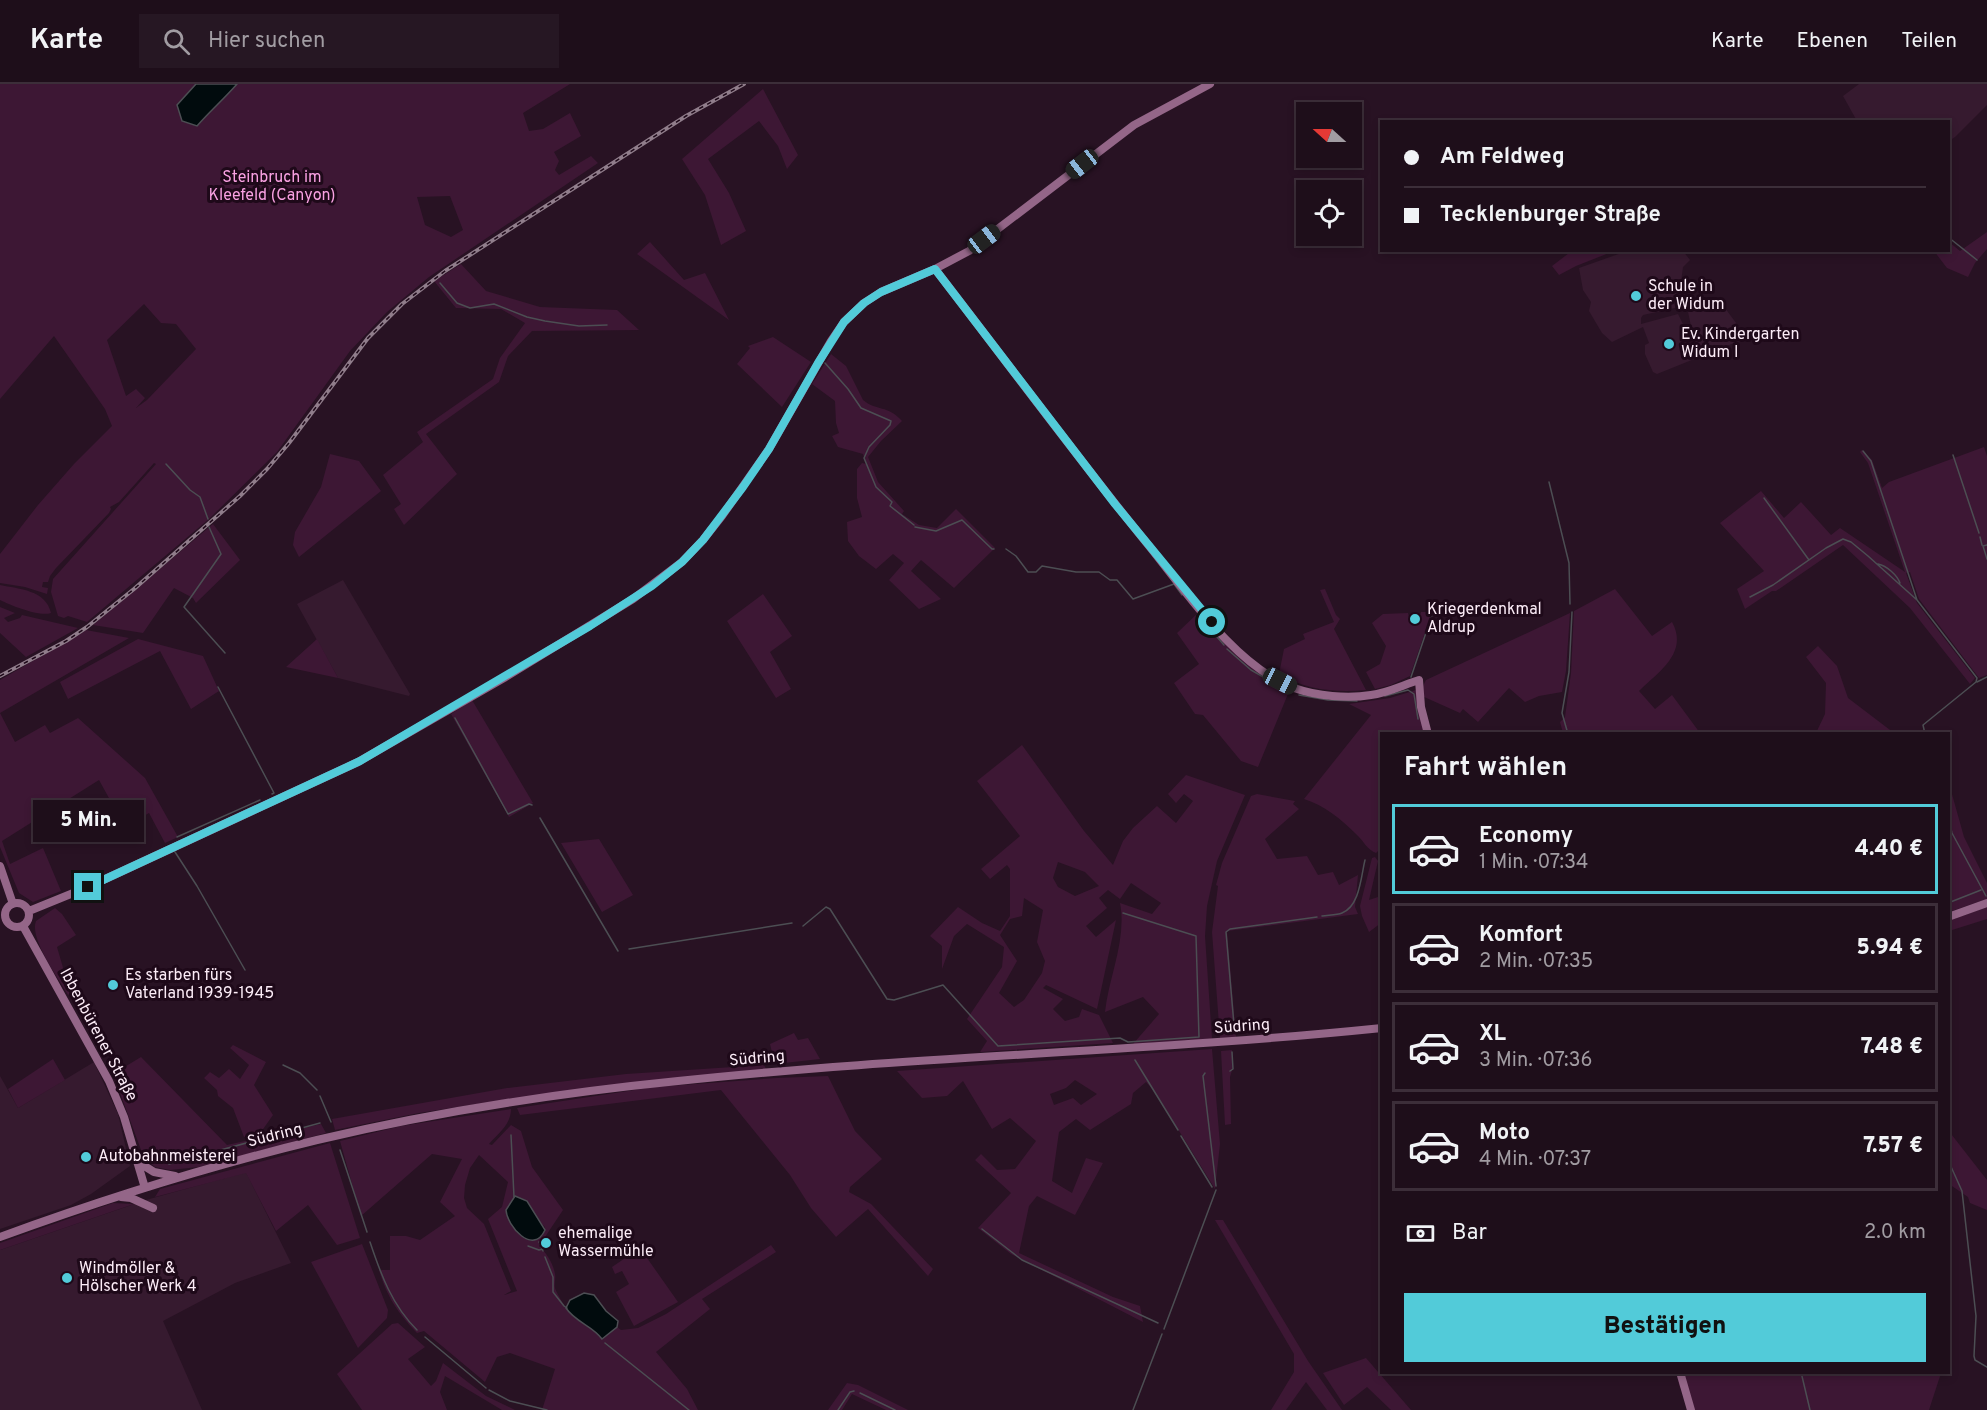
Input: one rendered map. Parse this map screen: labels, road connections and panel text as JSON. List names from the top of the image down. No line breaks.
{"streets":{"street":["Südring","Ibbenbürener Straße"]},"crossings":[["Südring","Ibbenbürener Straße"]],"parks":["Steinbruch im Kleefeld (Canyon)"],"places":["Schule in der Widum","Ev. Kindergarten Widum I","Kriegerdenkmal Aldrup","Es starben fürs Vaterland 1939-1945","Autobahnmeisterei","ehemalige Wassermühle","Windmöller & Hölscher Werk 4"],"north":"left","page":{"header":"Karte","search":"Hier suchen","nav":["Karte","Ebenen","Teilen"],"banner":["Am Feldweg","Tecklenburger Straße"],"heading":"Fahrt wählen","bubble":"5 Min.","list":[{"name":"Economy","note":"1 Min. · 07:34","value":"4.40 €"},{"name":"Komfort","note":"2 Min. · 07:35","value":"5.94 €"},{"name":"XL","note":"3 Min. · 07:36","value":"7.48 €"},{"name":"Moto","note":"4 Min. · 07:37","value":"7.57 €"}],"pay":["Bar","2.0 km"],"buttons":"Bestätigen"}}
